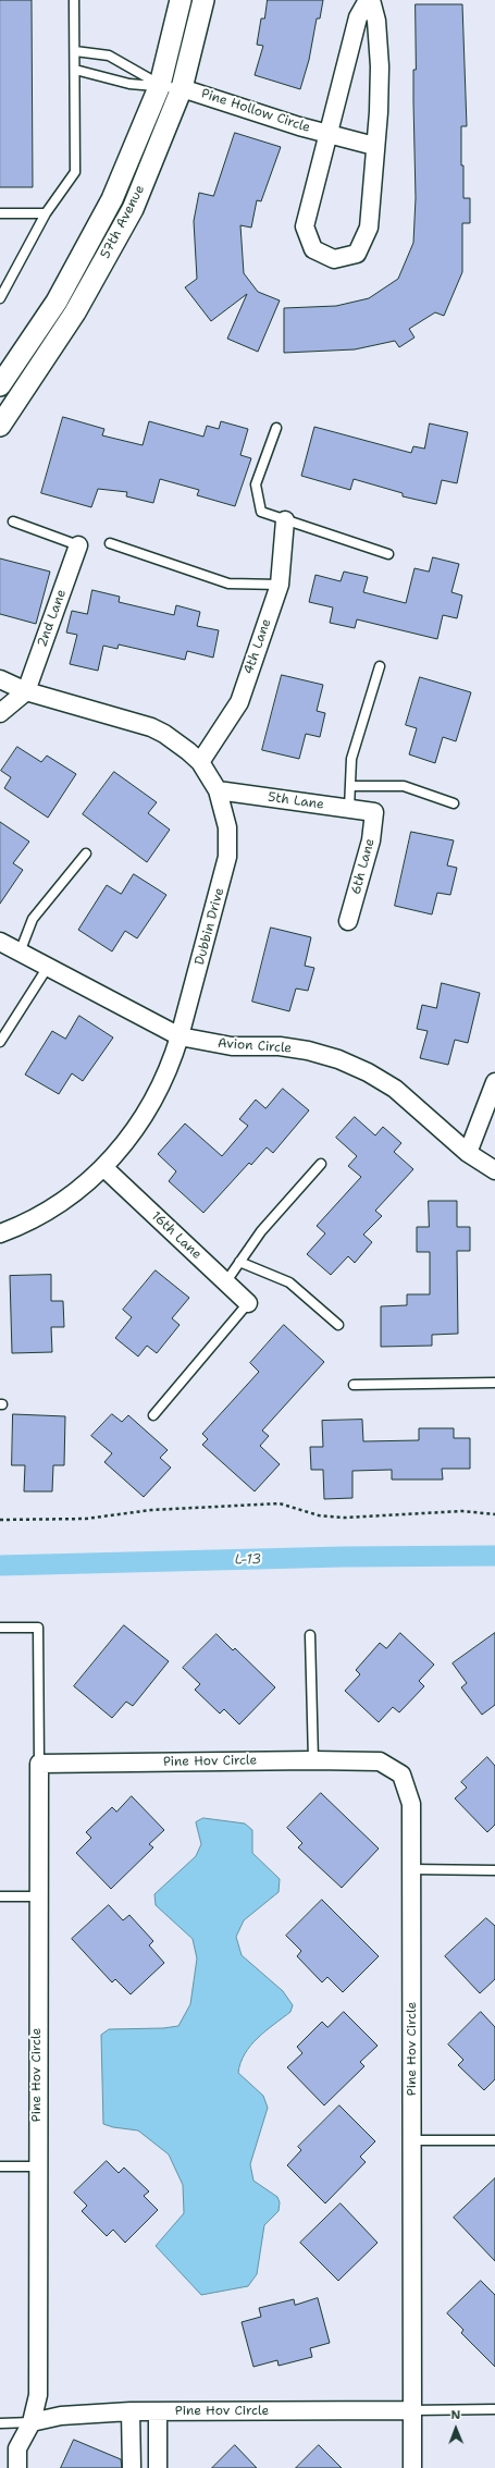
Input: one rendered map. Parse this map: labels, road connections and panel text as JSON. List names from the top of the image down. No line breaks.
{"streets":{"street":["Pine Hollow Circle","57th Avenue","2nd Lane","4th Lane","5th Lane","6th Lane","Dubbin Drive","Avion Circle","16th Lane","Pine Hov Circle"]},"crossings":[["Pine Hollow Circle","57th Avenue"],["2nd Lane","Dubbin Drive"],["4th Lane","Dubbin Drive"],["5th Lane","6th Lane"],["5th Lane","Dubbin Drive"],["Dubbin Drive","Avion Circle"],["Dubbin Drive","16th Lane"]],"water":["L-13"],"north":"top"}
